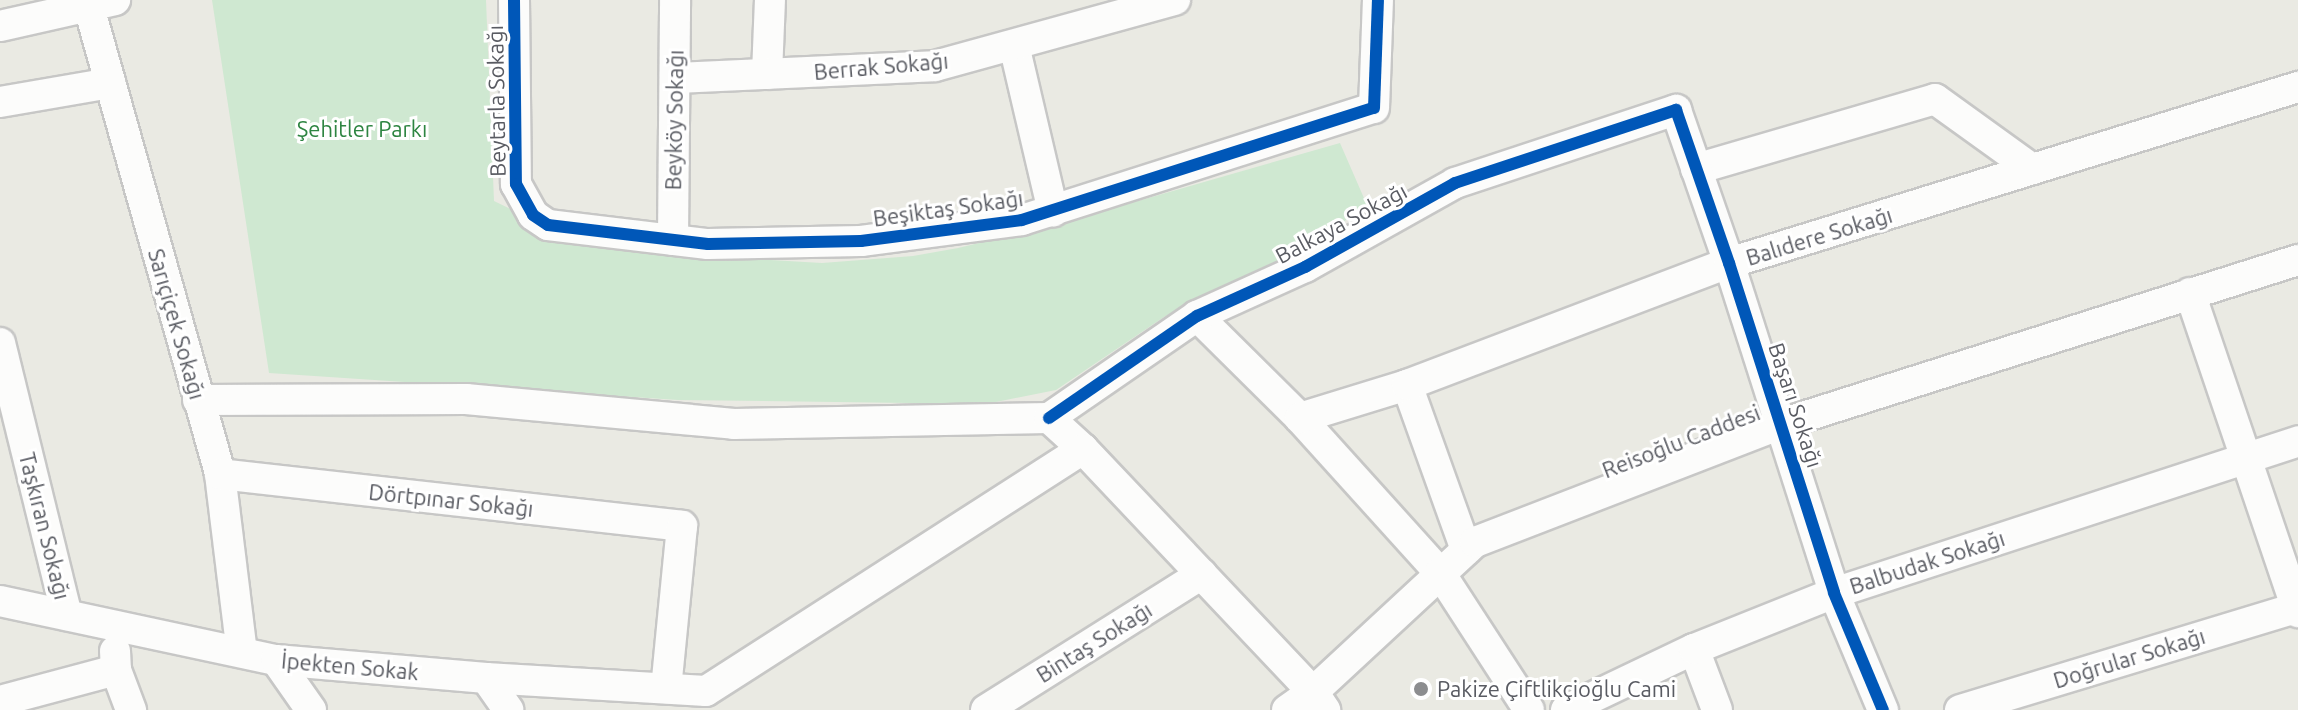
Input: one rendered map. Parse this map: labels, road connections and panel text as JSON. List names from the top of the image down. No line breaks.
{"streets":{"street":["Berrak Sokağı","Beytarla Sokağı","Beyköy Sokağı","Beşiktaş Sokağı","Balkaya Sokağı","Balıdere Sokağı","Sarıçiçek Sokağı","Başarı Sokağı","Reisoğlu Caddesi","Dörtpınar Sokağı","Taşkıran Sokağı","Balbudak Sokağı","Bintaş Sokağı","Doğrular Sokağı","İpekten Sokak"]},"crossings":[["Berrak Sokağı","Beyköy Sokağı"],["Beytarla Sokağı","Beşiktaş Sokağı"],["Beyköy Sokağı","Beşiktaş Sokağı"],["Balkaya Sokağı","Başarı Sokağı"],["Balıdere Sokağı","Başarı Sokağı"],["Sarıçiçek Sokağı","Dörtpınar Sokağı"],["Sarıçiçek Sokağı","İpekten Sokak"],["Başarı Sokağı","Reisoğlu Caddesi"],["Başarı Sokağı","Balbudak Sokağı"],["Dörtpınar Sokağı","İpekten Sokak"],["Taşkıran Sokağı","İpekten Sokak"]],"parks":["Şehitler Parkı"],"places":["Pakize Çiftlikçioğlu Cami"]}
